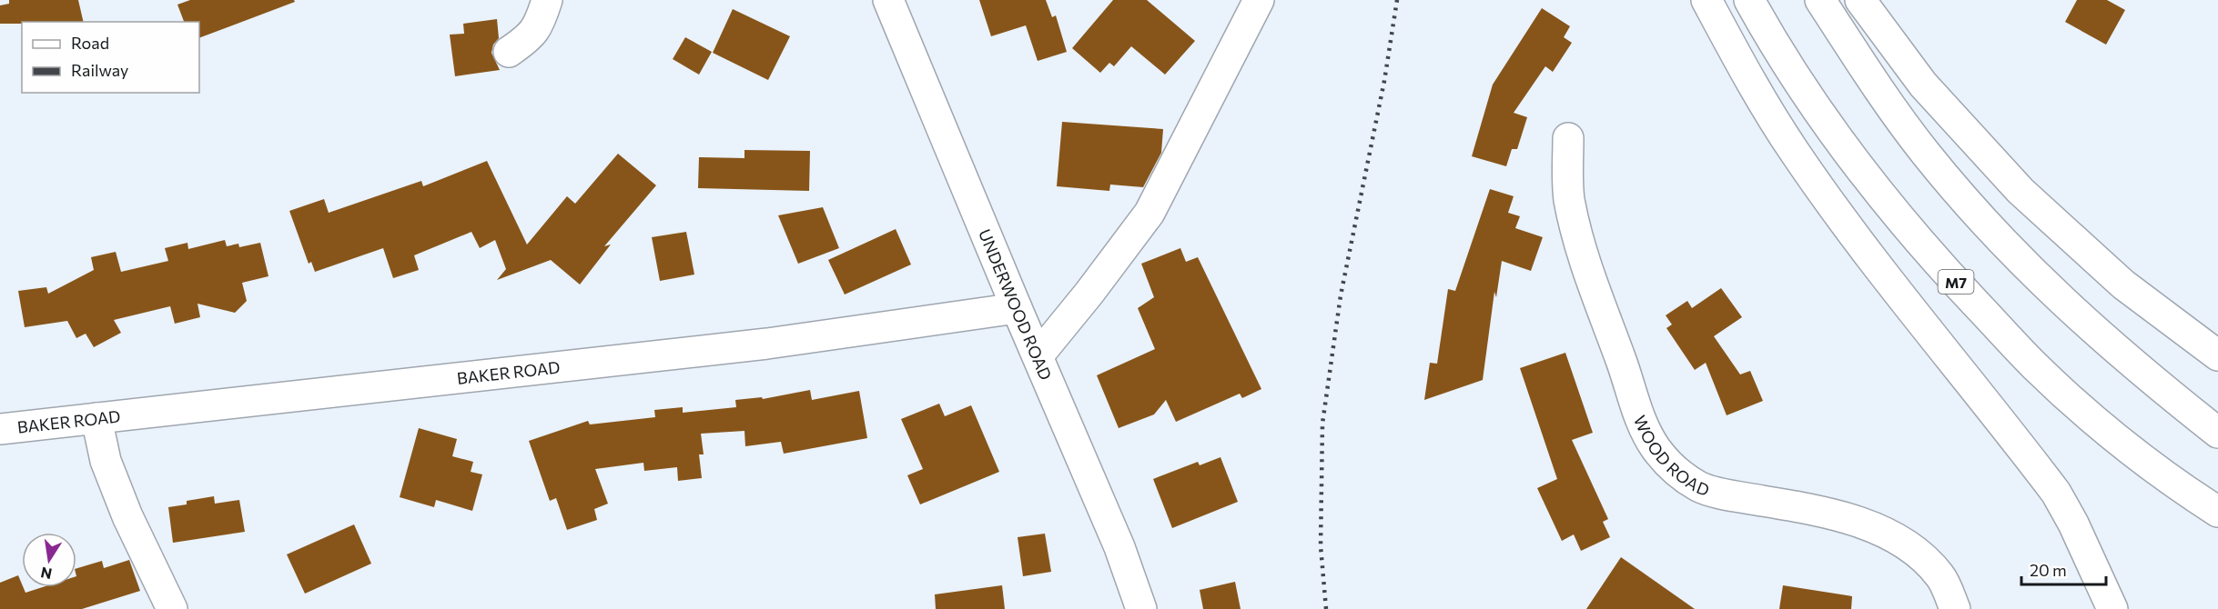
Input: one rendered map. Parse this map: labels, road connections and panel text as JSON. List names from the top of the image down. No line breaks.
{"streets":{"main road":["M7","UNDERWOOD ROAD","BAKER ROAD","WOOD ROAD"]},"crossings":[["UNDERWOOD ROAD","BAKER ROAD"]],"legend":["Road","Railway"],"scale_bar":"20 m","north":"bottom"}
